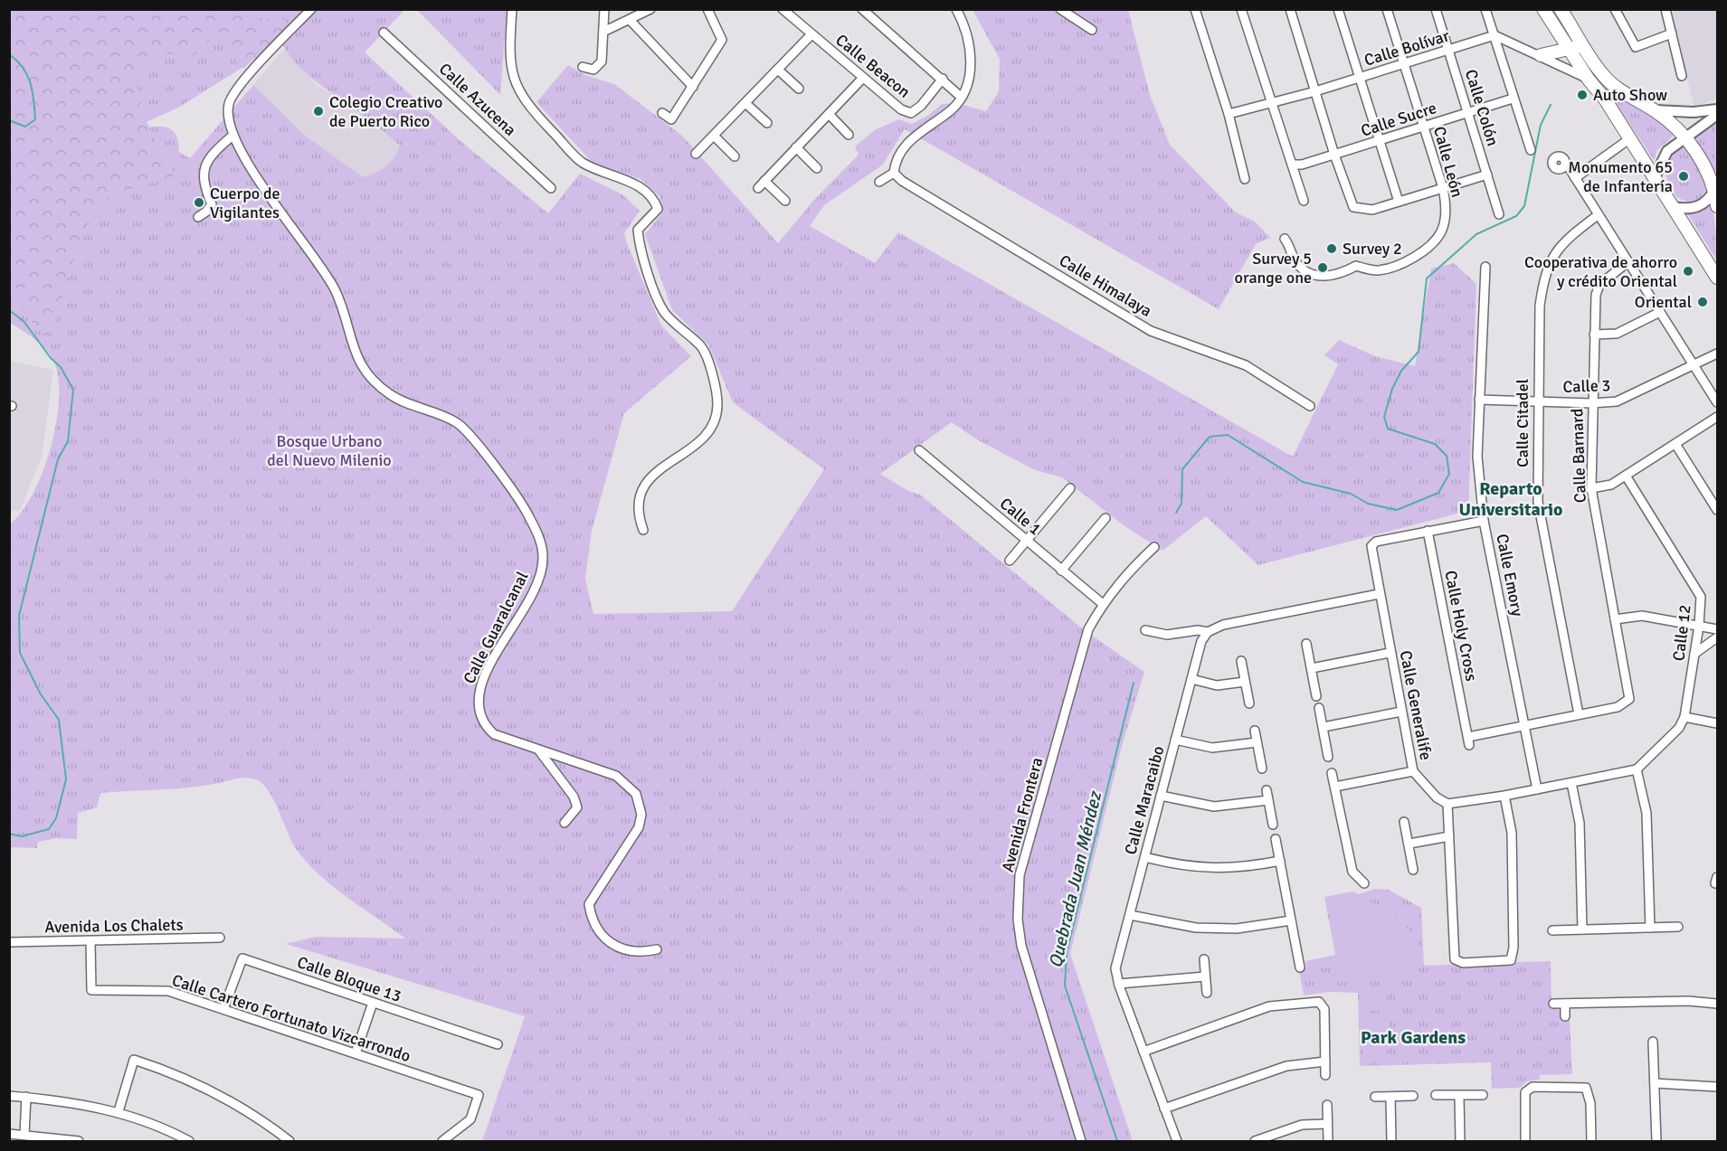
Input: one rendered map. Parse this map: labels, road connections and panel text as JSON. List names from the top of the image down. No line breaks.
{"streets":{"street":["Calle Bolívar","Calle Beacon","Calle Azucena","Calle Colón","Calle Sucre","Calle León","Calle Himalaya","Calle 3","Calle Citadel","Calle Barnard","Calle 1","Calle Emory","Calle Holy Cross","Calle Guaralcanal","Calle 12","Calle Generalife","Calle Maracaibo","Avenida Frontera","Avenida Los Chalets","Calle Bloque 13","Calle Cartero Fortunato Vizcarrondo"]},"crossings":[["Calle Bolívar","Calle Colón"],["Calle Bolívar","Calle León"],["Calle Colón","Calle Sucre"],["Calle Sucre","Calle León"],["Calle 3","Calle Citadel"],["Calle 3","Calle Barnard"],["Calle 3","Calle Emory"],["Calle Citadel","Calle Barnard"],["Calle 1","Avenida Frontera"],["Calle Emory","Calle Holy Cross"],["Calle Holy Cross","Calle Generalife"],["Avenida Los Chalets","Calle Cartero Fortunato Vizcarrondo"],["Calle Bloque 13","Calle Cartero Fortunato Vizcarrondo"]],"districts":["Reparto Universitario","Park Gardens"],"water":["Quebrada Juan Méndez"],"parks":["Bosque Urbano del Nuevo Milenio"],"places":["Auto Show","Colegio Creativo de Puerto Rico","Monumento 65 de Infantería","Cuerpo de Vigilantes","Survey 2","Survey 5 orange one","Cooperativa de ahorro y crédito Oriental","Oriental"]}
